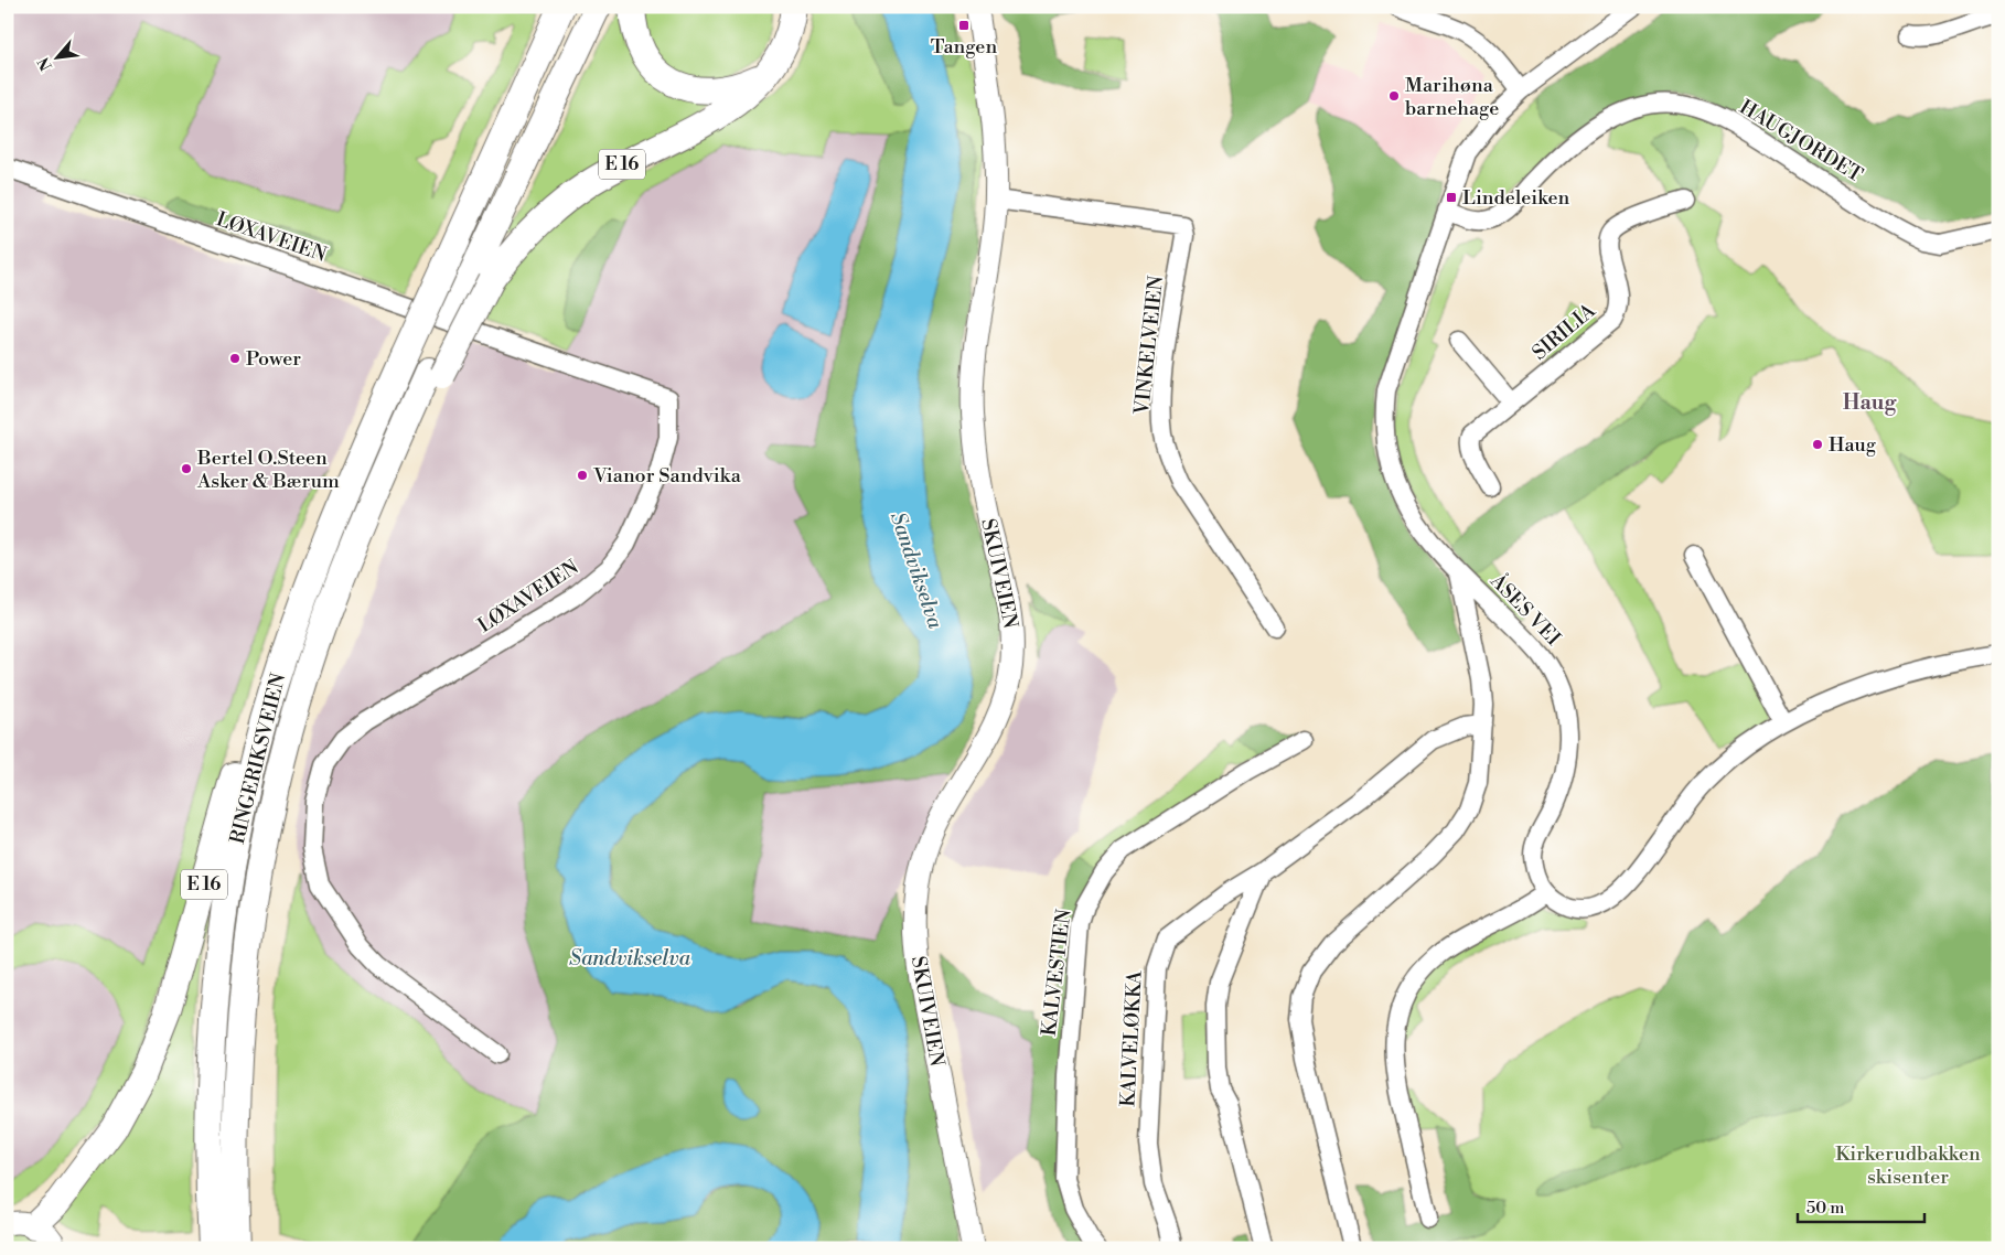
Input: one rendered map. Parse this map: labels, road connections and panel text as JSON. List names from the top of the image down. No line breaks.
{"streets":{"highway":["E 16","RINGERIKSVEIEN"],"main road":["SKUIVEIEN"],"street":["HAUGJORDET","LØXAVEIEN","SIRILIA","VINKELVEIEN","ÅSES VEI","KALVESTIEN","KALVELØKKA"]},"crossings":[["HAUGJORDET","ÅSES VEI"],["E 16","RINGERIKSVEIEN"],["VINKELVEIEN","SKUIVEIEN"]],"districts":["Haug"],"water":["Sandvikselva"],"parks":["Kirkerudbakken skisenter"],"places":{"transit":["Tangen","Lindeleiken"],"other":["Marihøna barnehage","Power","Haug","Bertel O.Steen Asker & Bærum","Vianor Sandvika"]},"scale_bar":"50 m","north":"bottom left"}
